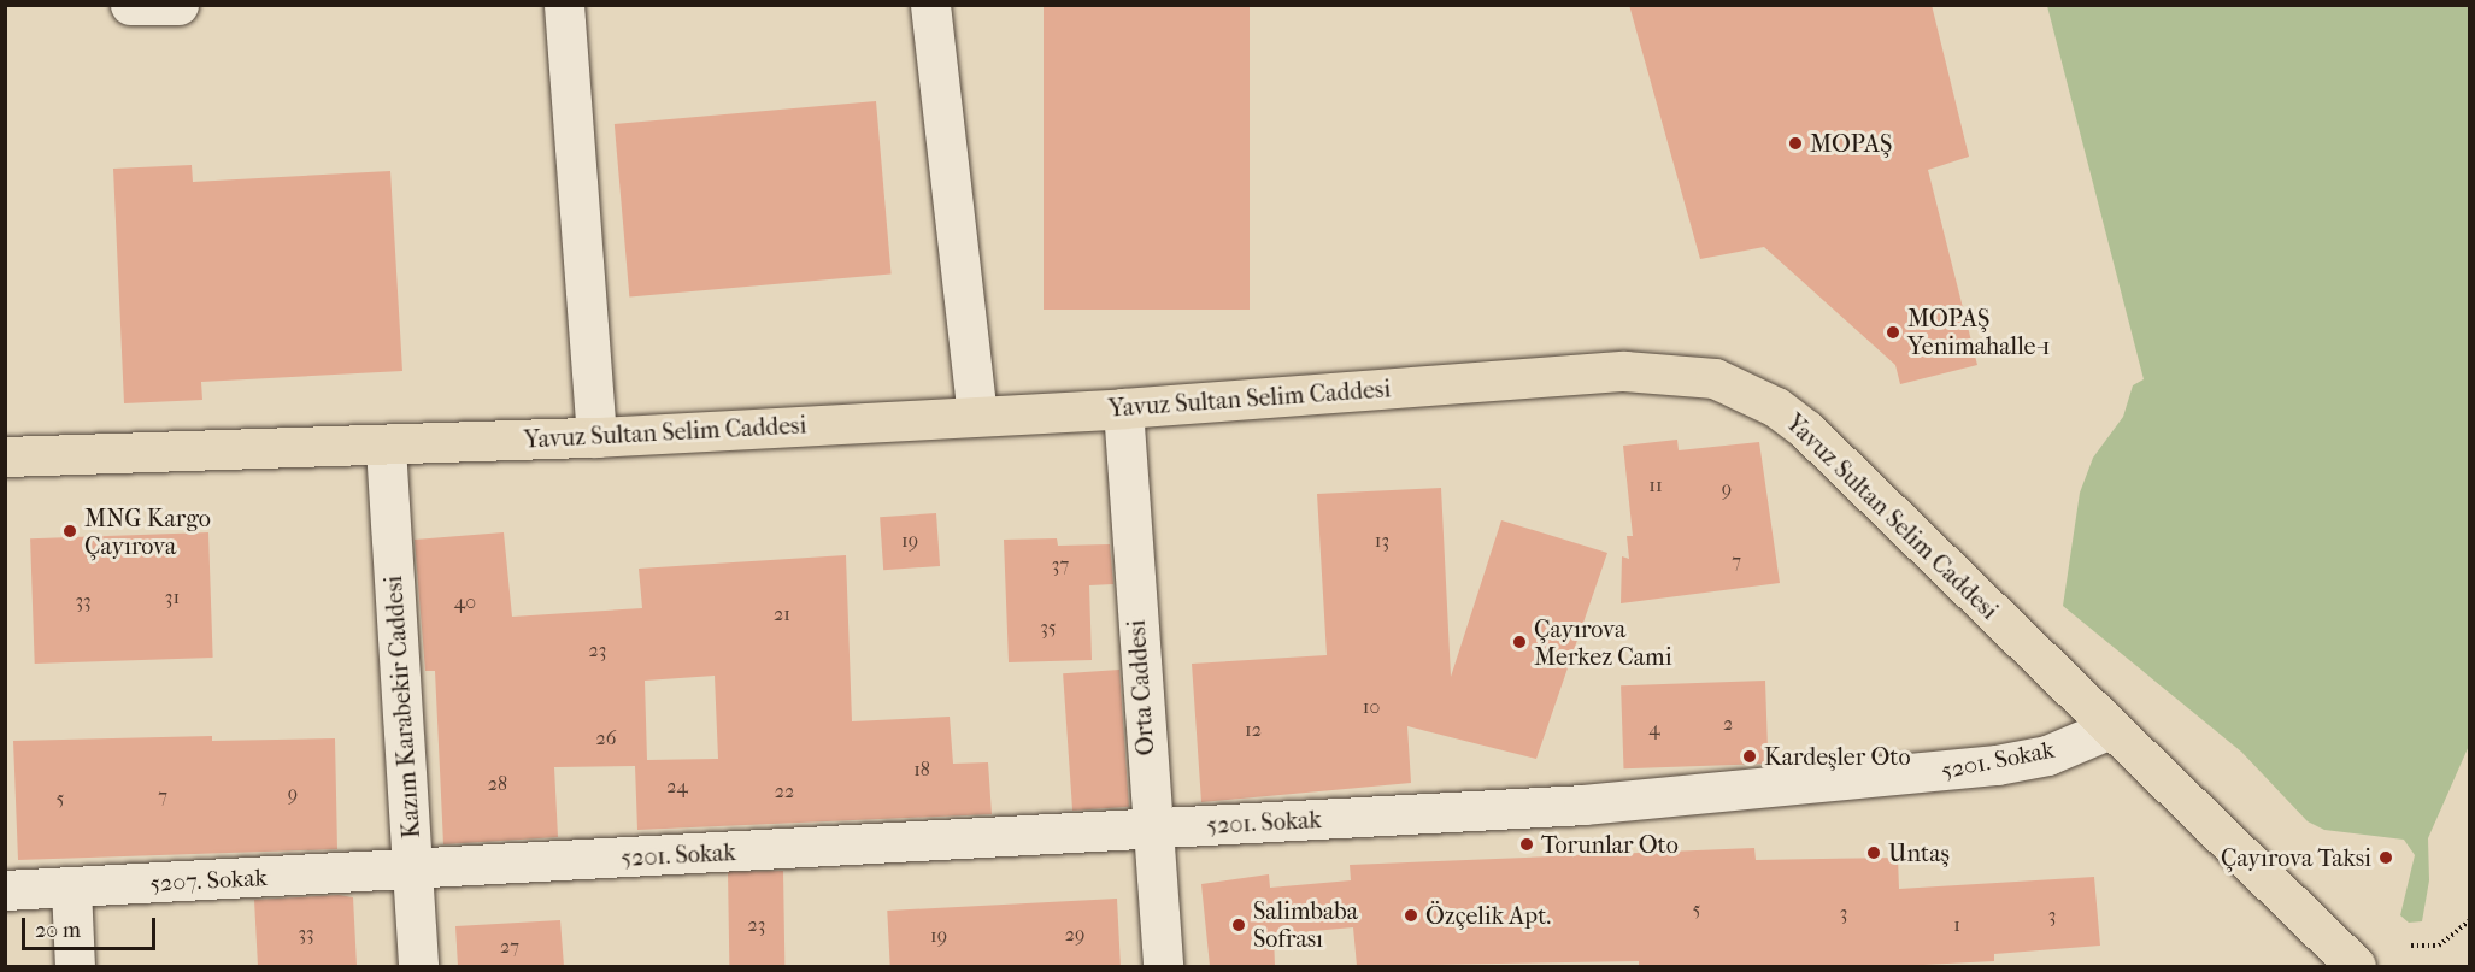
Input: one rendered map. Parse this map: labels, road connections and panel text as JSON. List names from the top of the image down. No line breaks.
{"streets":{"main road":["Yavuz Sultan Selim Caddesi"],"street":["Orta Caddesi","Kazım Karabekir Caddesi","5201. Sokak","5207. Sokak"]},"crossings":[["Yavuz Sultan Selim Caddesi","Orta Caddesi"],["Yavuz Sultan Selim Caddesi","Kazım Karabekir Caddesi"],["Yavuz Sultan Selim Caddesi","5201. Sokak"],["Orta Caddesi","5201. Sokak"],["Kazım Karabekir Caddesi","5201. Sokak"],["Kazım Karabekir Caddesi","5207. Sokak"],["5201. Sokak","5207. Sokak"]],"places":["MOPAŞ","MOPAŞ Yenimahalle-1","MNG Kargo Çayırova","Çayırova Merkez Cami","Kardeşler Oto","Torunlar Oto","Untaş","Çayırova Taksi","Özçelik Apt.","Salimbaba Sofrası"],"house_numbers":["11","9","19","13","7","37","31","33","40","21","35","23","10","2","4","12","26","18","28","24","22","9","7","5","5","3","3","23","1","33","29","19","27"],"scale_bar":"20 m"}
